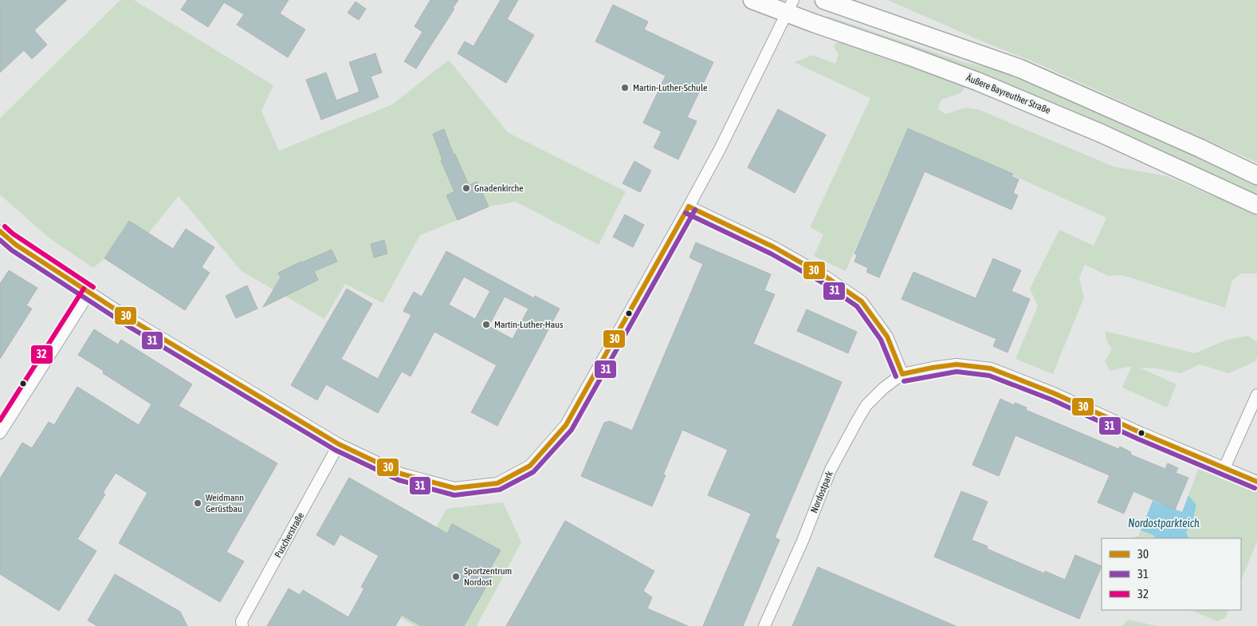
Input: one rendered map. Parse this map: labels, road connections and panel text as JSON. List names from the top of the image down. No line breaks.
{"streets":{"main road":["Äußere Bayreuther Straße"],"street":["Nordostpark","Puscherstraße"]},"water":["Nordostparkteich"],"places":["Martin-Luther-Schule","Gnadenkirche","Martin-Luther-Haus","Weidmann Gerüstbau","Sportzentrum Nordost"],"lines":["transit line 30","transit line 31","transit line 32"],"legend":["30","31","32"]}
